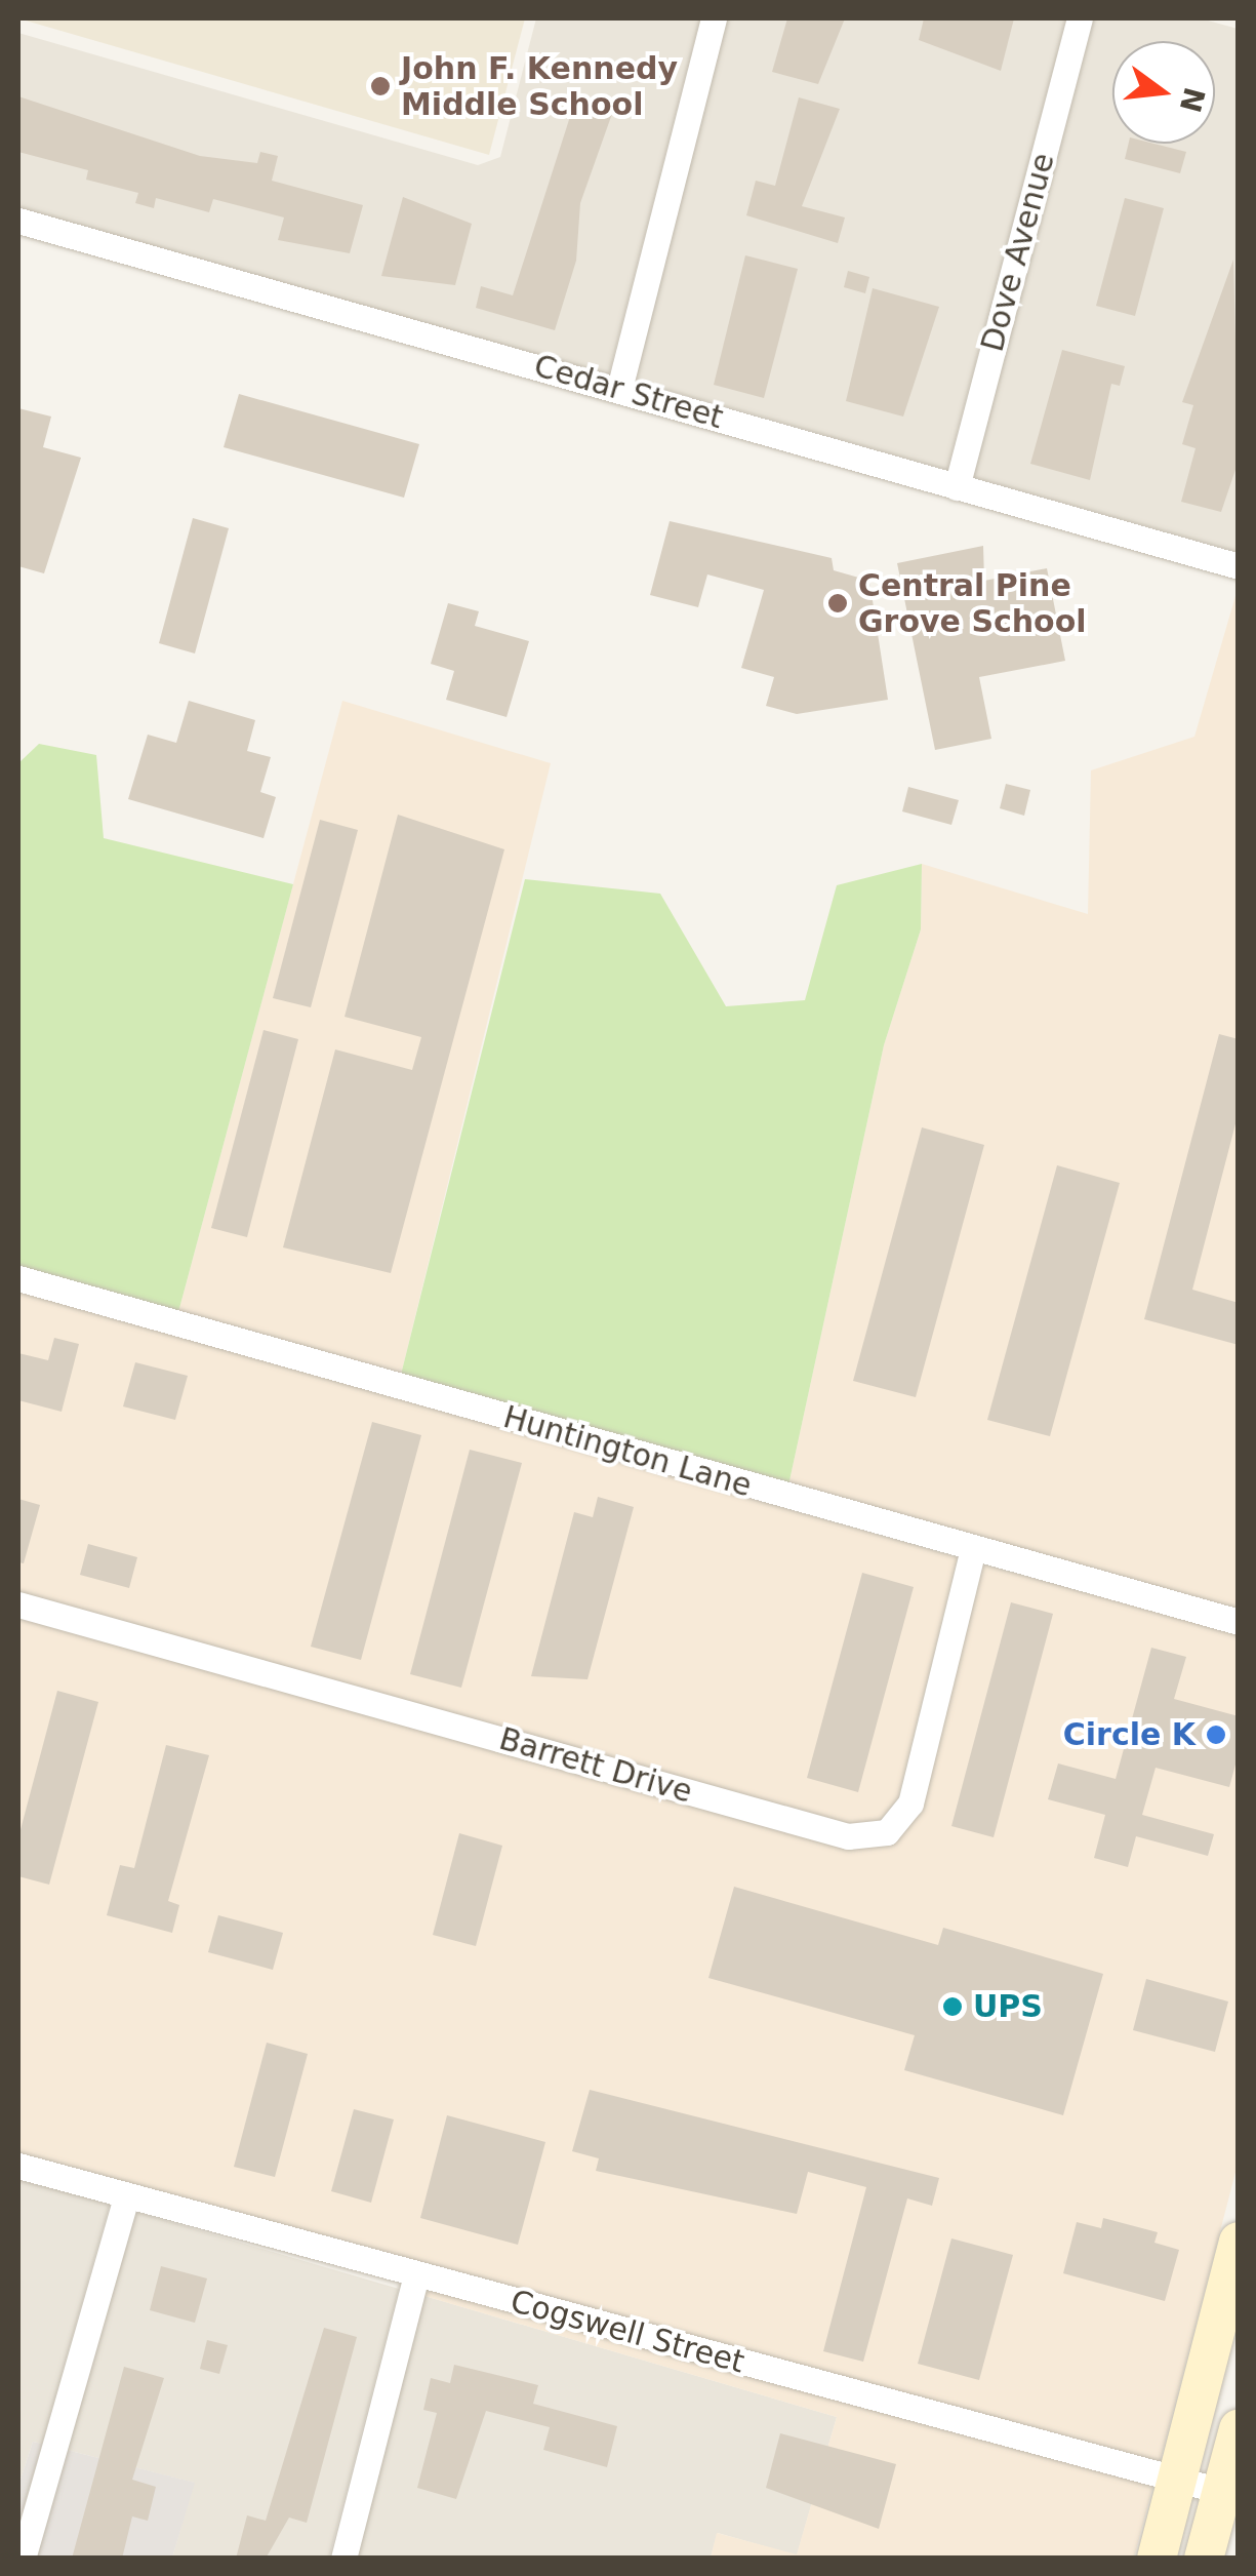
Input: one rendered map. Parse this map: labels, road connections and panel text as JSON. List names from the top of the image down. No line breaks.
{"streets":{"street":["Dove Avenue","Cedar Street","Huntington Lane","Barrett Drive","Cogswell Street"]},"crossings":[["Dove Avenue","Cedar Street"],["Huntington Lane","Barrett Drive"]],"places":["John F. Kennedy Middle School","Central Pine Grove School","Circle K","UPS"],"north":"right"}
